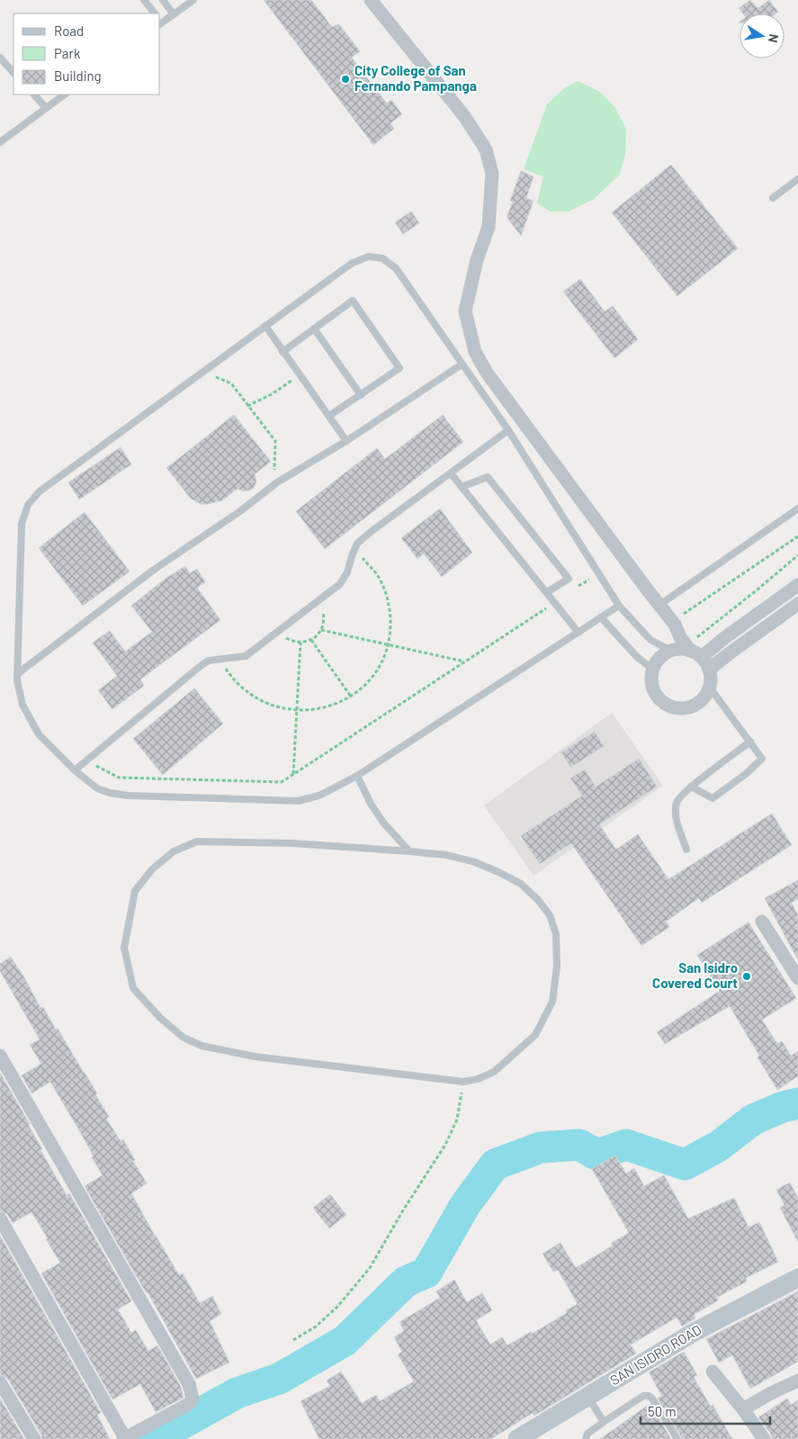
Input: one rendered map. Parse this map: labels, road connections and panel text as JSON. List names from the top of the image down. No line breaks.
{"streets":{"main road":["SAN ISIDRO ROAD"]},"places":["City College of San Fernando Pampanga","San Isidro Covered Court"],"legend":["Road","Park","Building"],"scale_bar":"50 m","north":"right"}
